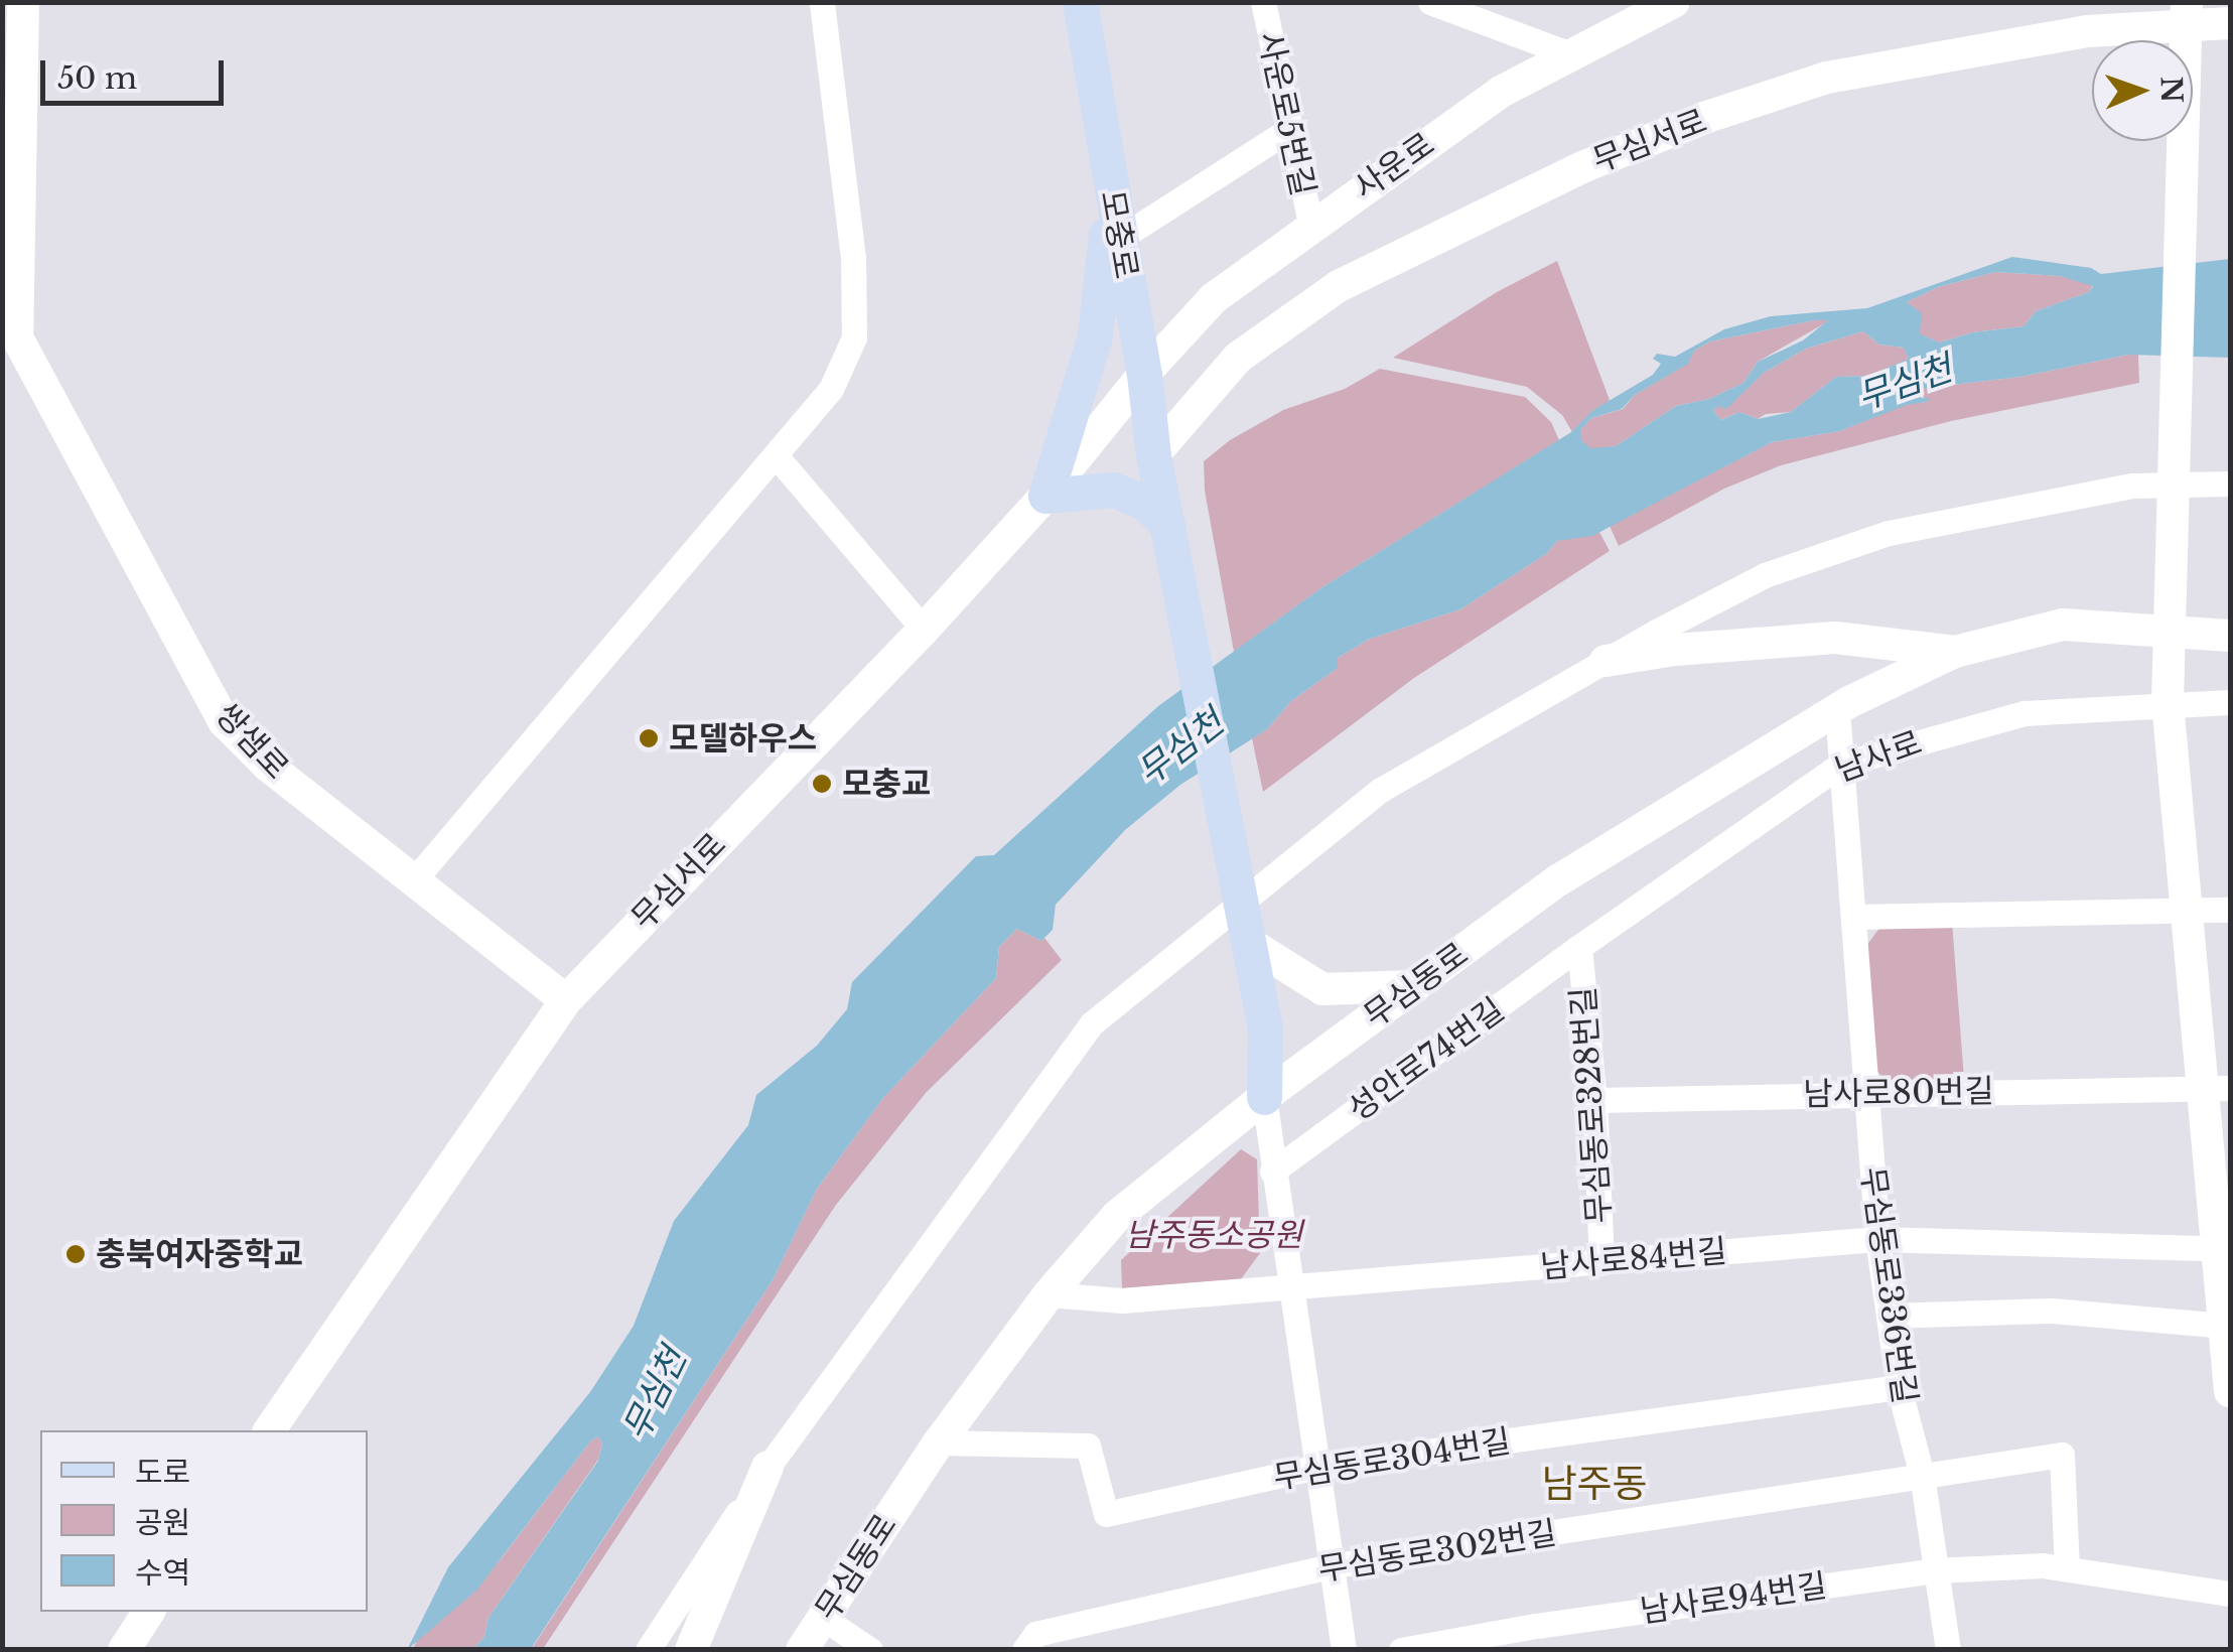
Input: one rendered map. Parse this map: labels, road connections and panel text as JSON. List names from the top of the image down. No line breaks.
{"streets":{"main road":["모충로"],"street":["사운로5번길","무심서로","사운로","쌍샘로","남사로","무심동로","성안로74번길","남사로80번길","무심동로328번길","남사로84번길","무심동로336번길","무심동로304번길","무심동로302번길","남사로94번길"]},"crossings":[["사운로5번길","사운로"],["무심서로","사운로"],["무심서로","모충로"],["무심서로","쌍샘로"],["사운로","모충로"],["모충로","무심동로"],["남사로","성안로74번길"],["남사로","무심동로328번길"],["남사로","무심동로336번길"],["무심동로","남사로84번길"],["무심동로","무심동로336번길"],["무심동로","무심동로304번길"],["성안로74번길","무심동로328번길"],["남사로80번길","무심동로328번길"],["남사로80번길","무심동로336번길"],["무심동로328번길","남사로84번길"],["남사로84번길","무심동로336번길"],["무심동로336번길","무심동로304번길"],["무심동로336번길","무심동로302번길"],["무심동로336번길","남사로94번길"],["무심동로302번길","남사로94번길"]],"districts":["남주동"],"water":["무심천"],"parks":["남주동소공원"],"places":["모델하우스","모충교","충북여자중학교"],"legend":["도로","공원","수역"],"scale_bar":"50 m","north":"right"}
